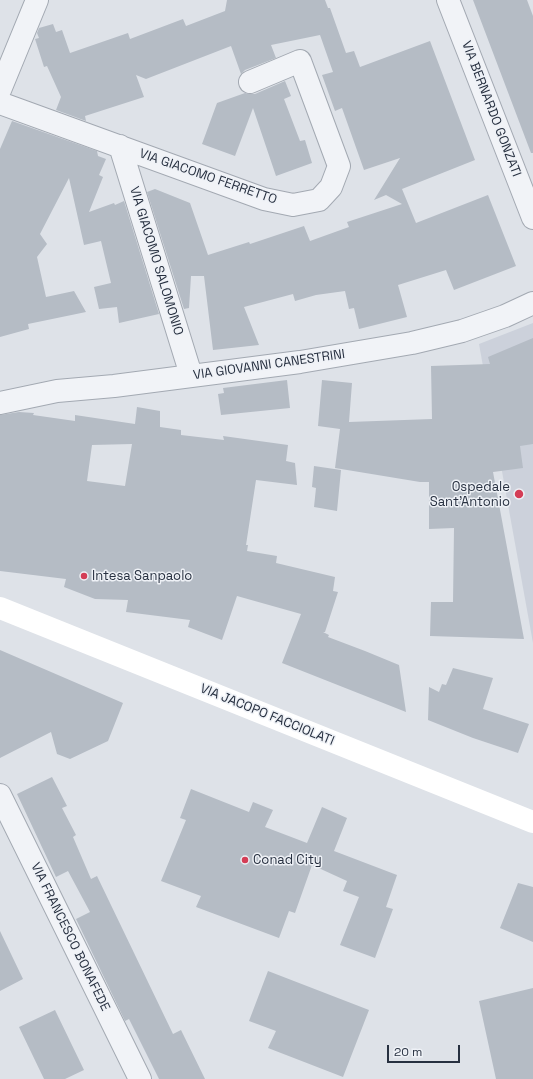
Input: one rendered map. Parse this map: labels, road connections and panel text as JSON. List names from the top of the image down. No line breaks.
{"streets":{"main road":["VIA JACOPO FACCIOLATI"],"street":["VIA BERNARDO GONZATI","VIA GIACOMO FERRETTO","VIA GIACOMO SALOMONIO","VIA GIOVANNI CANESTRINI","VIA FRANCESCO BONAFEDE"]},"crossings":[["VIA GIACOMO FERRETTO","VIA GIACOMO SALOMONIO"],["VIA GIACOMO SALOMONIO","VIA GIOVANNI CANESTRINI"]],"places":["Ospedale Sant'Antonio","Intesa Sanpaolo","Conad City"],"scale_bar":"20 m"}
